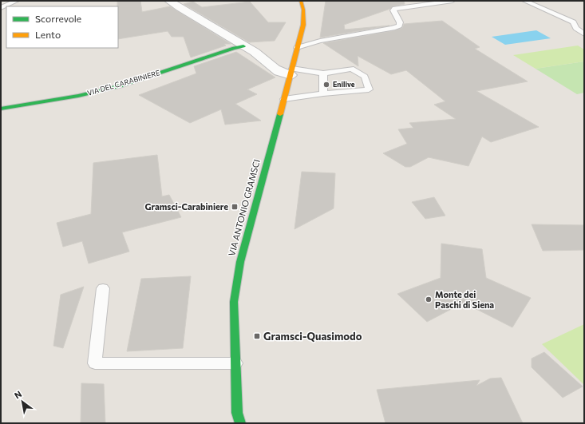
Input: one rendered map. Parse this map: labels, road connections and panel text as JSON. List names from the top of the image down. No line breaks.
{"streets":{"main road":["VIA DEL CARABINIERE","VIA ANTONIO GRAMSCI"]},"places":{"other":["Enilive","Monte dei Paschi di Siena"],"transit":["Gramsci-Carabiniere","Gramsci-Quasimodo"]},"legend":["Scorrevole","Lento"],"north":"top left"}
